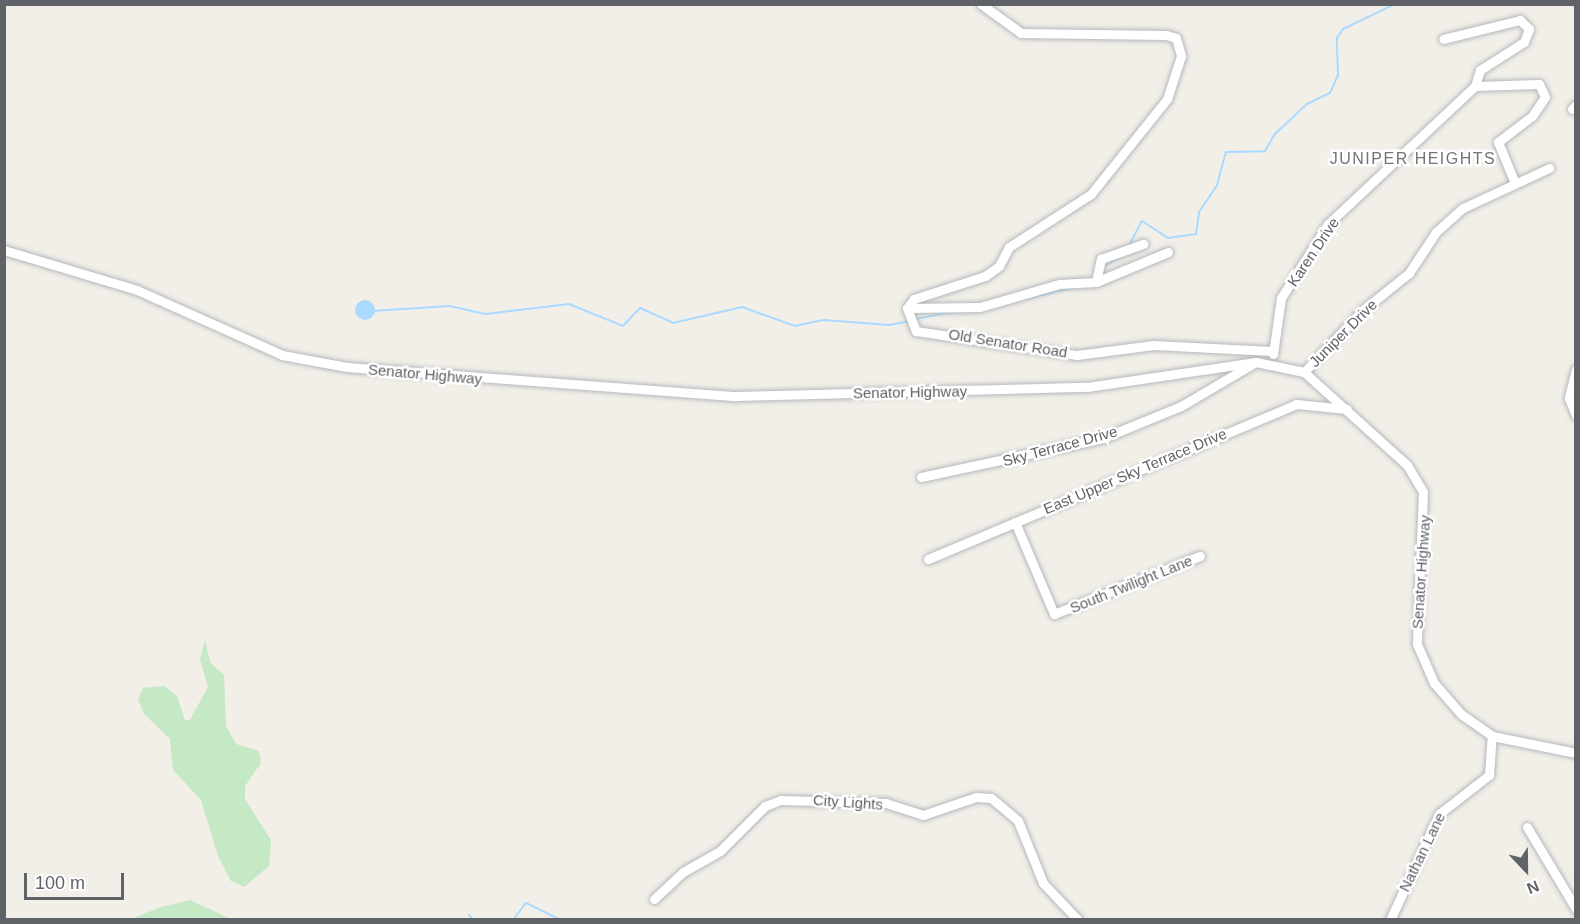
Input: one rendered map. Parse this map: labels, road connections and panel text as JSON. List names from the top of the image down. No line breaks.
{"streets":{"street":["Karen Drive","Juniper Drive","Old Senator Road","Senator Highway","Sky Terrace Drive","East Upper Sky Terrace Drive","South Twilight Lane","City Lights","Nathan Lane"]},"crossings":[["Karen Drive","Old Senator Road"],["Karen Drive","Senator Highway"],["Juniper Drive","Senator Highway"],["Senator Highway","Sky Terrace Drive"],["Senator Highway","East Upper Sky Terrace Drive"],["Senator Highway","Nathan Lane"],["East Upper Sky Terrace Drive","South Twilight Lane"]],"districts":["JUNIPER HEIGHTS"],"scale_bar":"100 m","north":"bottom"}
